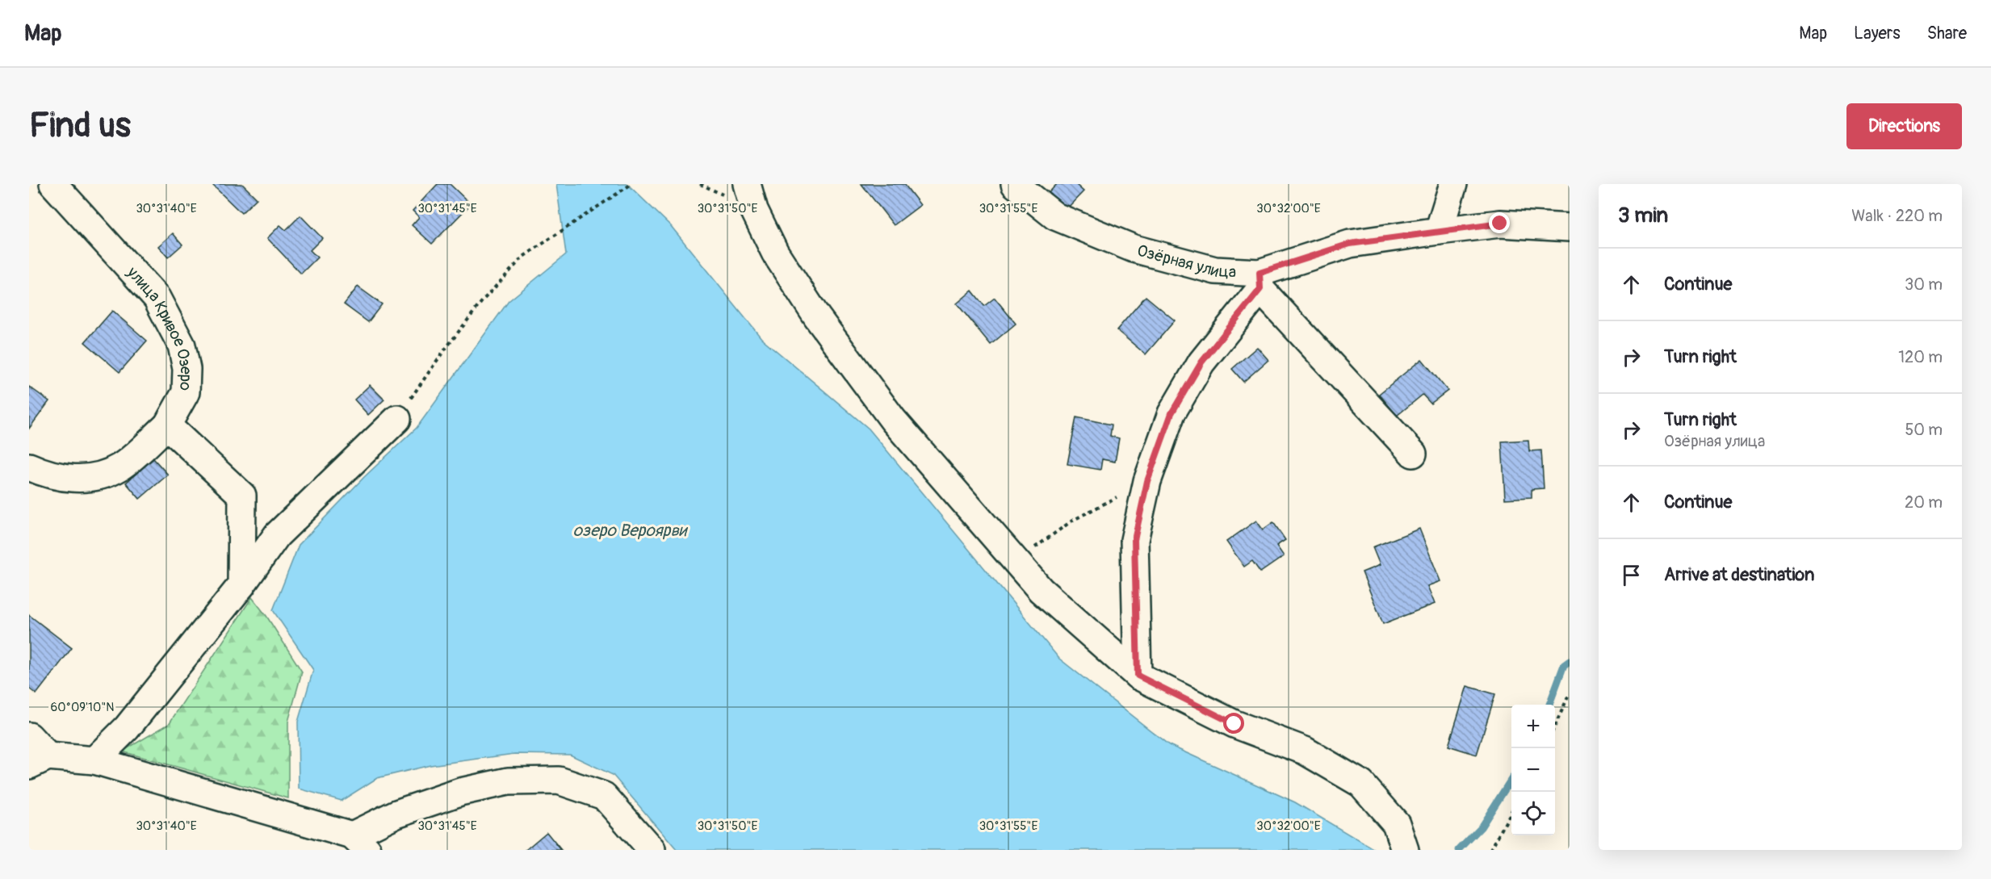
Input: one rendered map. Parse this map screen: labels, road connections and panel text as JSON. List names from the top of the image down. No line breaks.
{"streets":{"street":["Озёрная улица","улица Кривое Озеро"]},"water":["озеро Вероярви"],"page":{"header":"Map","nav":["Map","Layers","Share"],"buttons":"Directions","title":"Find us","heading":["3 min","Walk · 220 m"],"list":[["Continue","30 m"],["Turn right","120 m"],["Turn right","Озёрная улица","50 m"],["Continue","20 m"],"Arrive at destination"],"map_buttons":["+","−"]},"coordinates":["30°31'40\"E","30°31'45\"E","30°31'50\"E","30°31'55\"E","30°32'00\"E","60°09'10\"N"]}
